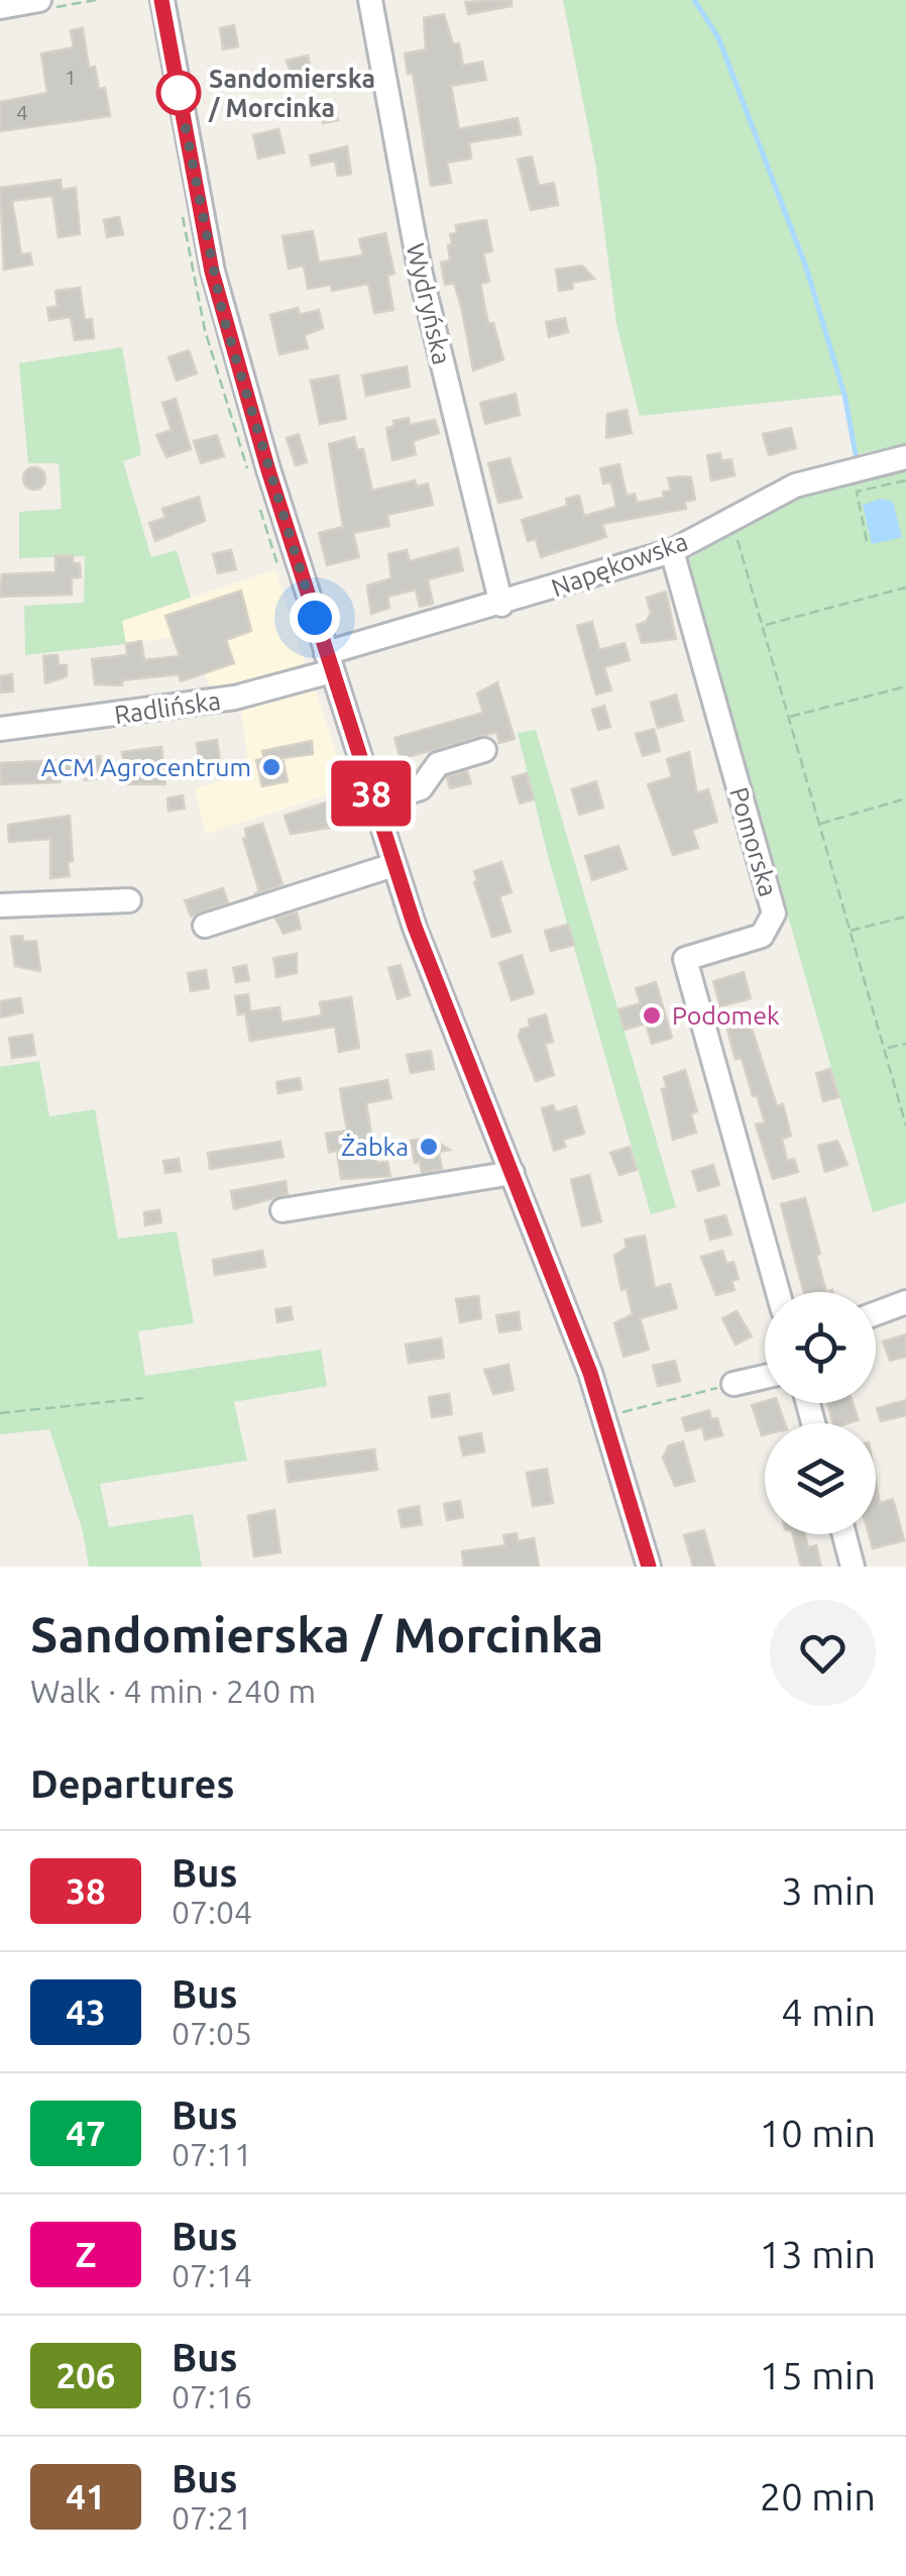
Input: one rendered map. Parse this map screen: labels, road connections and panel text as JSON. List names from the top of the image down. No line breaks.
{"streets":{"street":["Wydryńska","Napękowska","Radlińska","Pomorska"]},"crossings":[["Wydryńska","Napękowska"],["Napękowska","Radlińska"],["Napękowska","Pomorska"]],"places":["Sandomierska / Morcinka","ACM Agrocentrum","Podomek","Żabka"],"lines":["bus line 38"],"house_numbers":["1","4"],"page":{"on_map":"38","heading":[["Sandomierska / Morcinka","Walk · 4 min · 240 m"],"Departures"],"list":[{"mark":"38","name":"Bus","note":"07:04","value":"3 min"},{"mark":"43","name":"Bus","note":"07:05","value":"4 min"},{"mark":"47","name":"Bus","note":"07:11","value":"10 min"},{"mark":"Z","name":"Bus","note":"07:14","value":"13 min"},{"mark":"206","name":"Bus","note":"07:16","value":"15 min"},{"mark":"41","name":"Bus","note":"07:21","value":"20 min"}]}}
